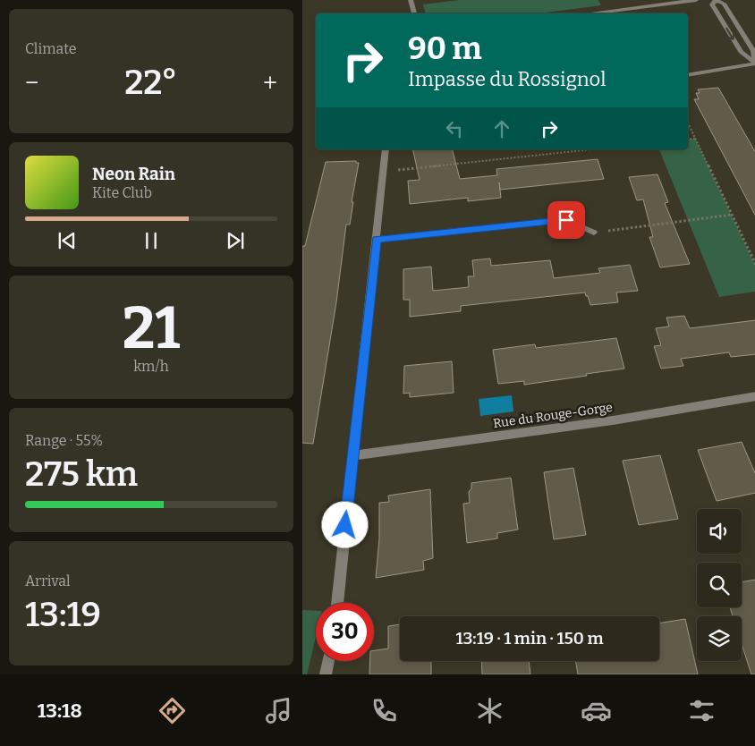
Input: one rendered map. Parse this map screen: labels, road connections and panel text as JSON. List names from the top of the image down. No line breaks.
{"streets":{"street":["Rue du Rouge-Gorge"]},"page":{"tile":["Climate",["21","km/h"],["Range · 55%","275 km"],["Arrival","13:19"]],"turn":["90 m","Impasse du Rossignol"],"heat":["−","22°","+"],"song":["Neon Rain","Kite Club"],"limit":"30","trip":"13:19 · 1 min · 150 m","tabs":"13:18"}}
